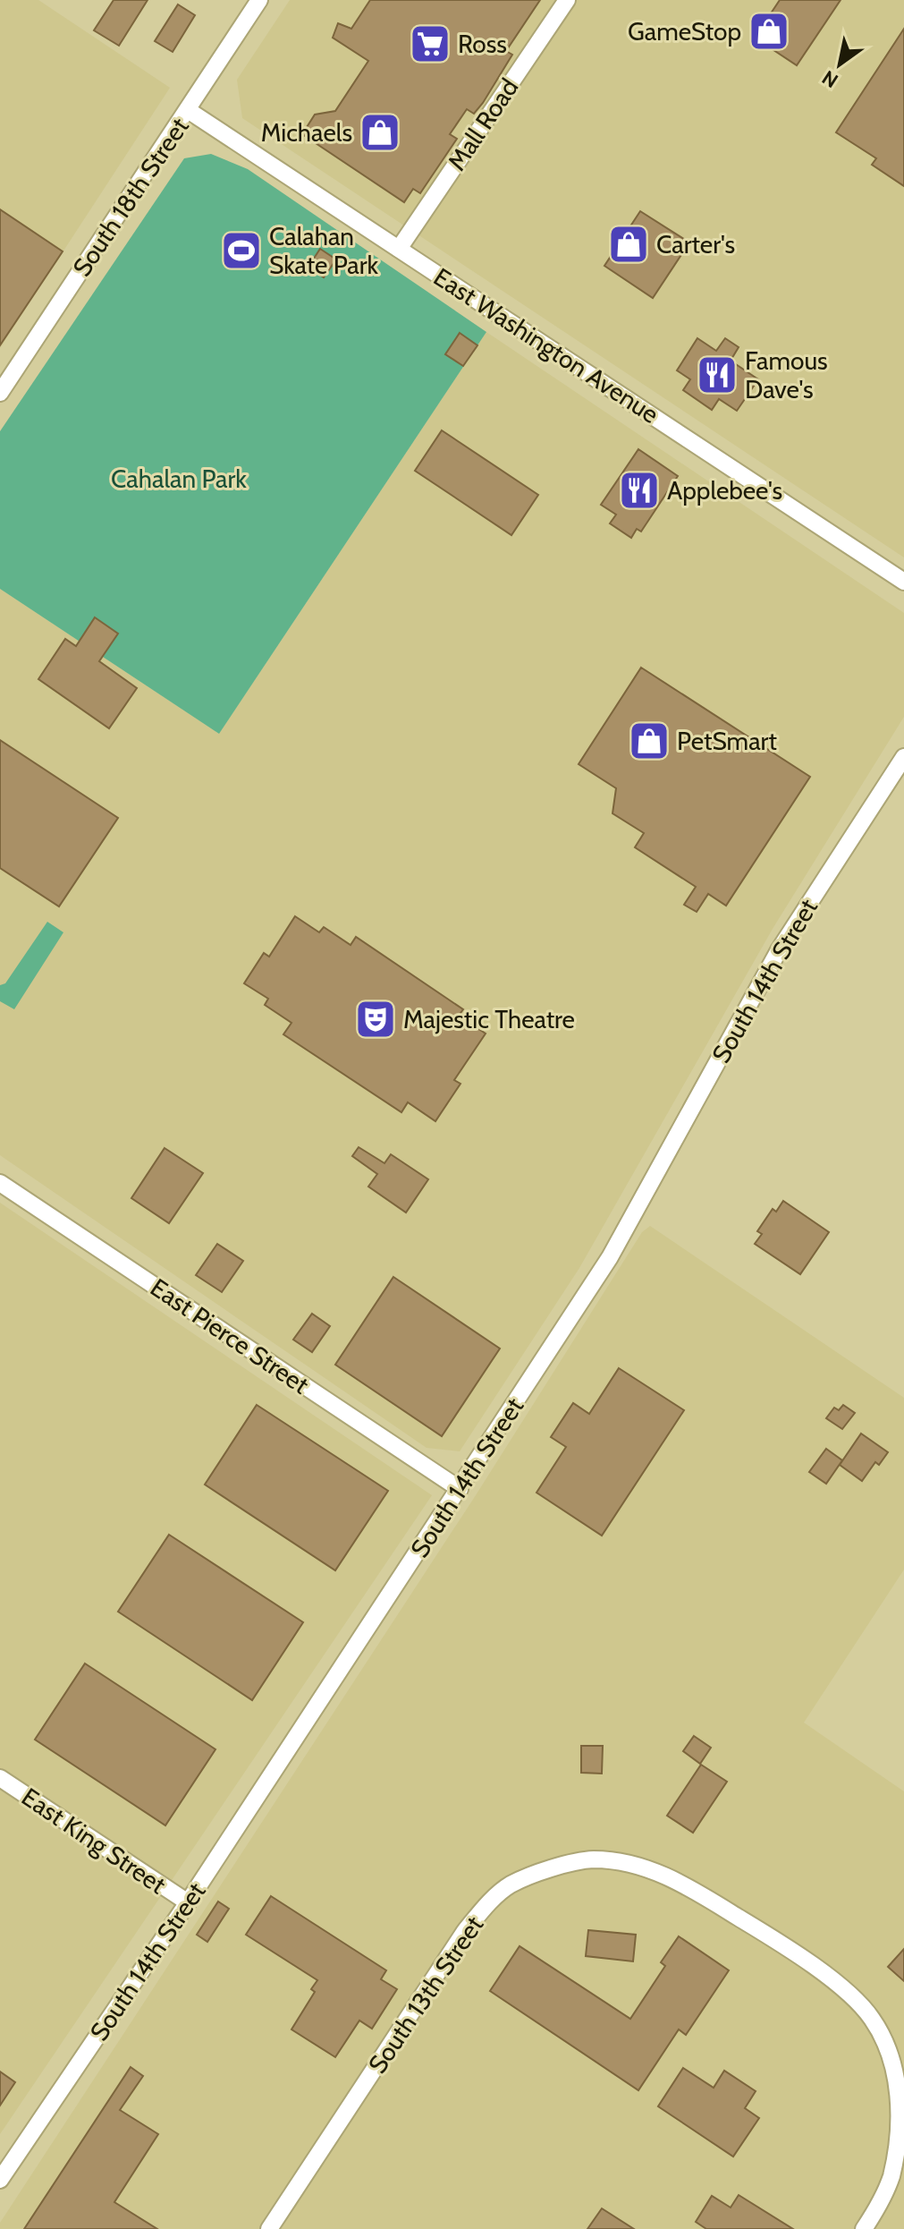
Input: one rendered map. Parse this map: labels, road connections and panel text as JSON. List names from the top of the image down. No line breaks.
{"streets":{"street":["Mall Road","South 18th Street","East Washington Avenue","South 14th Street","East Pierce Street","East King Street","South 13th Street"]},"crossings":[["Mall Road","East Washington Avenue"],["South 18th Street","East Washington Avenue"],["South 14th Street","East Pierce Street"],["South 14th Street","East King Street"]],"parks":["Cahalan Park"],"places":{"shop":["GameStop","Michaels","Carter's","PetSmart"],"supermarket":["Ross"],"sports":["Calahan Skate Park"],"restaurant":["Famous Dave's","Applebee's"],"theatre":["Majestic Theatre"]},"north":"bottom left"}
